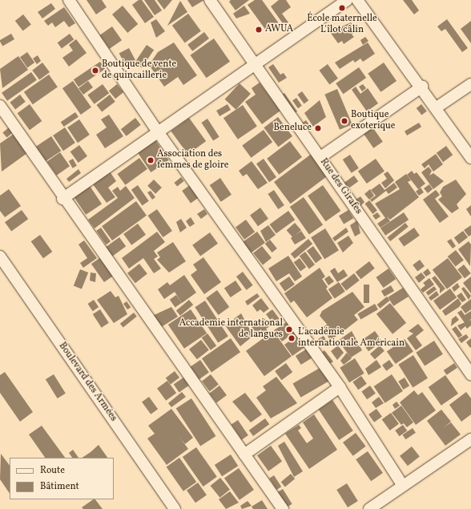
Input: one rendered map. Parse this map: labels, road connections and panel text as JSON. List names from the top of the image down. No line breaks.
{"streets":{"street":["Rue des Girafes","Boulevard des Armées"]},"places":["École maternelle L'îlot câlin","AWUA","Boutique de vente de quincaillerie","Boutique exoterique","Beneluce","Association des femmes de gloire","Accademie international de langues","L'académie internationale Américain"],"legend":["Route","Bâtiment"]}
